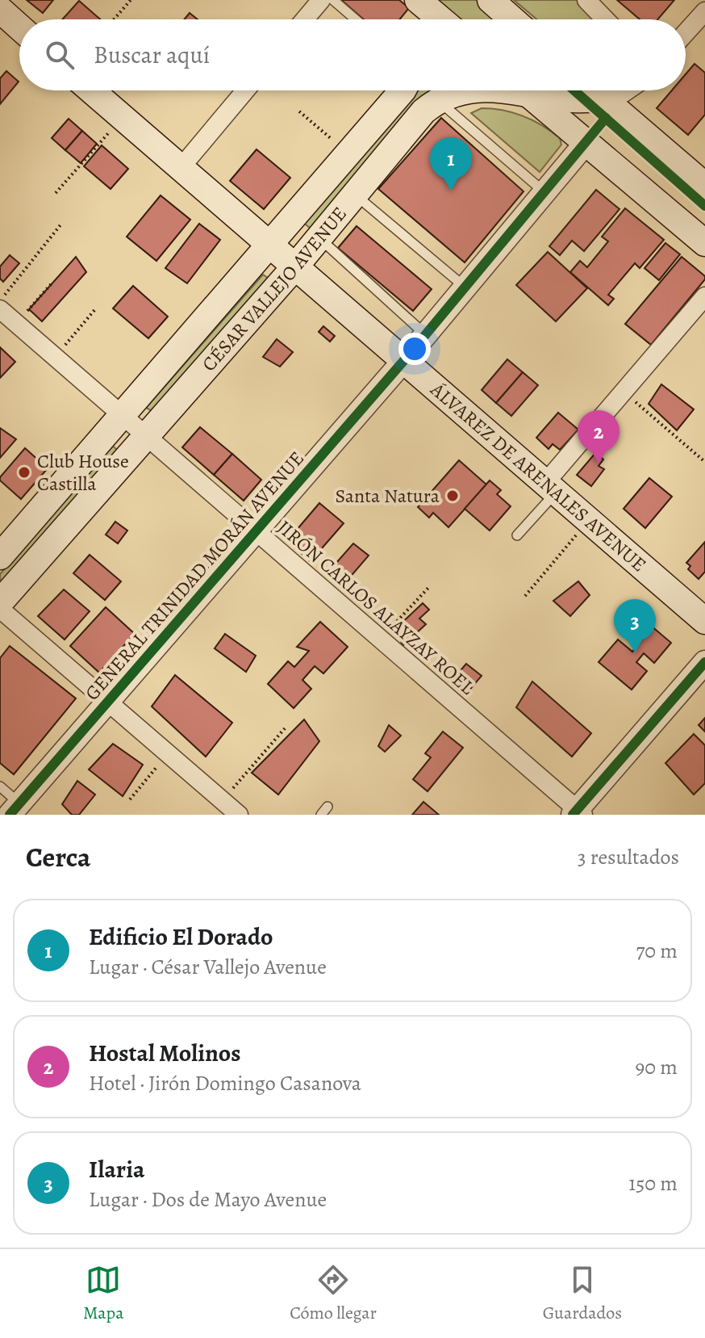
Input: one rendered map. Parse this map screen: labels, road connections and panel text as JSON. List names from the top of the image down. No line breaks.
{"streets":{"main road":["CÉSAR VALLEJO AVENUE","ÁLVAREZ DE ARENALES AVENUE"],"street":["GENERAL TRINIDAD MORÁN AVENUE","JIRÓN CARLOS ALAYZAY ROEL"]},"crossings":[["CÉSAR VALLEJO AVENUE","ÁLVAREZ DE ARENALES AVENUE"],["CÉSAR VALLEJO AVENUE","JIRÓN CARLOS ALAYZAY ROEL"],["ÁLVAREZ DE ARENALES AVENUE","GENERAL TRINIDAD MORÁN AVENUE"],["GENERAL TRINIDAD MORÁN AVENUE","JIRÓN CARLOS ALAYZAY ROEL"]],"places":["Club House Castilla","Santa Natura"],"page":{"search":"Buscar aquí","pins":["1","2","3"],"heading":["Cerca","3 resultados"],"list":[{"mark":"1","name":"Edificio El Dorado","note":"Lugar · César Vallejo Avenue","value":"70 m"},{"mark":"2","name":"Hostal Molinos","note":"Hotel · Jirón Domingo Casanova","value":"90 m"},{"mark":"3","name":"Ilaria","note":"Lugar · Dos de Mayo Avenue","value":"150 m"}],"nav":["Mapa","Cómo llegar","Guardados"]}}
